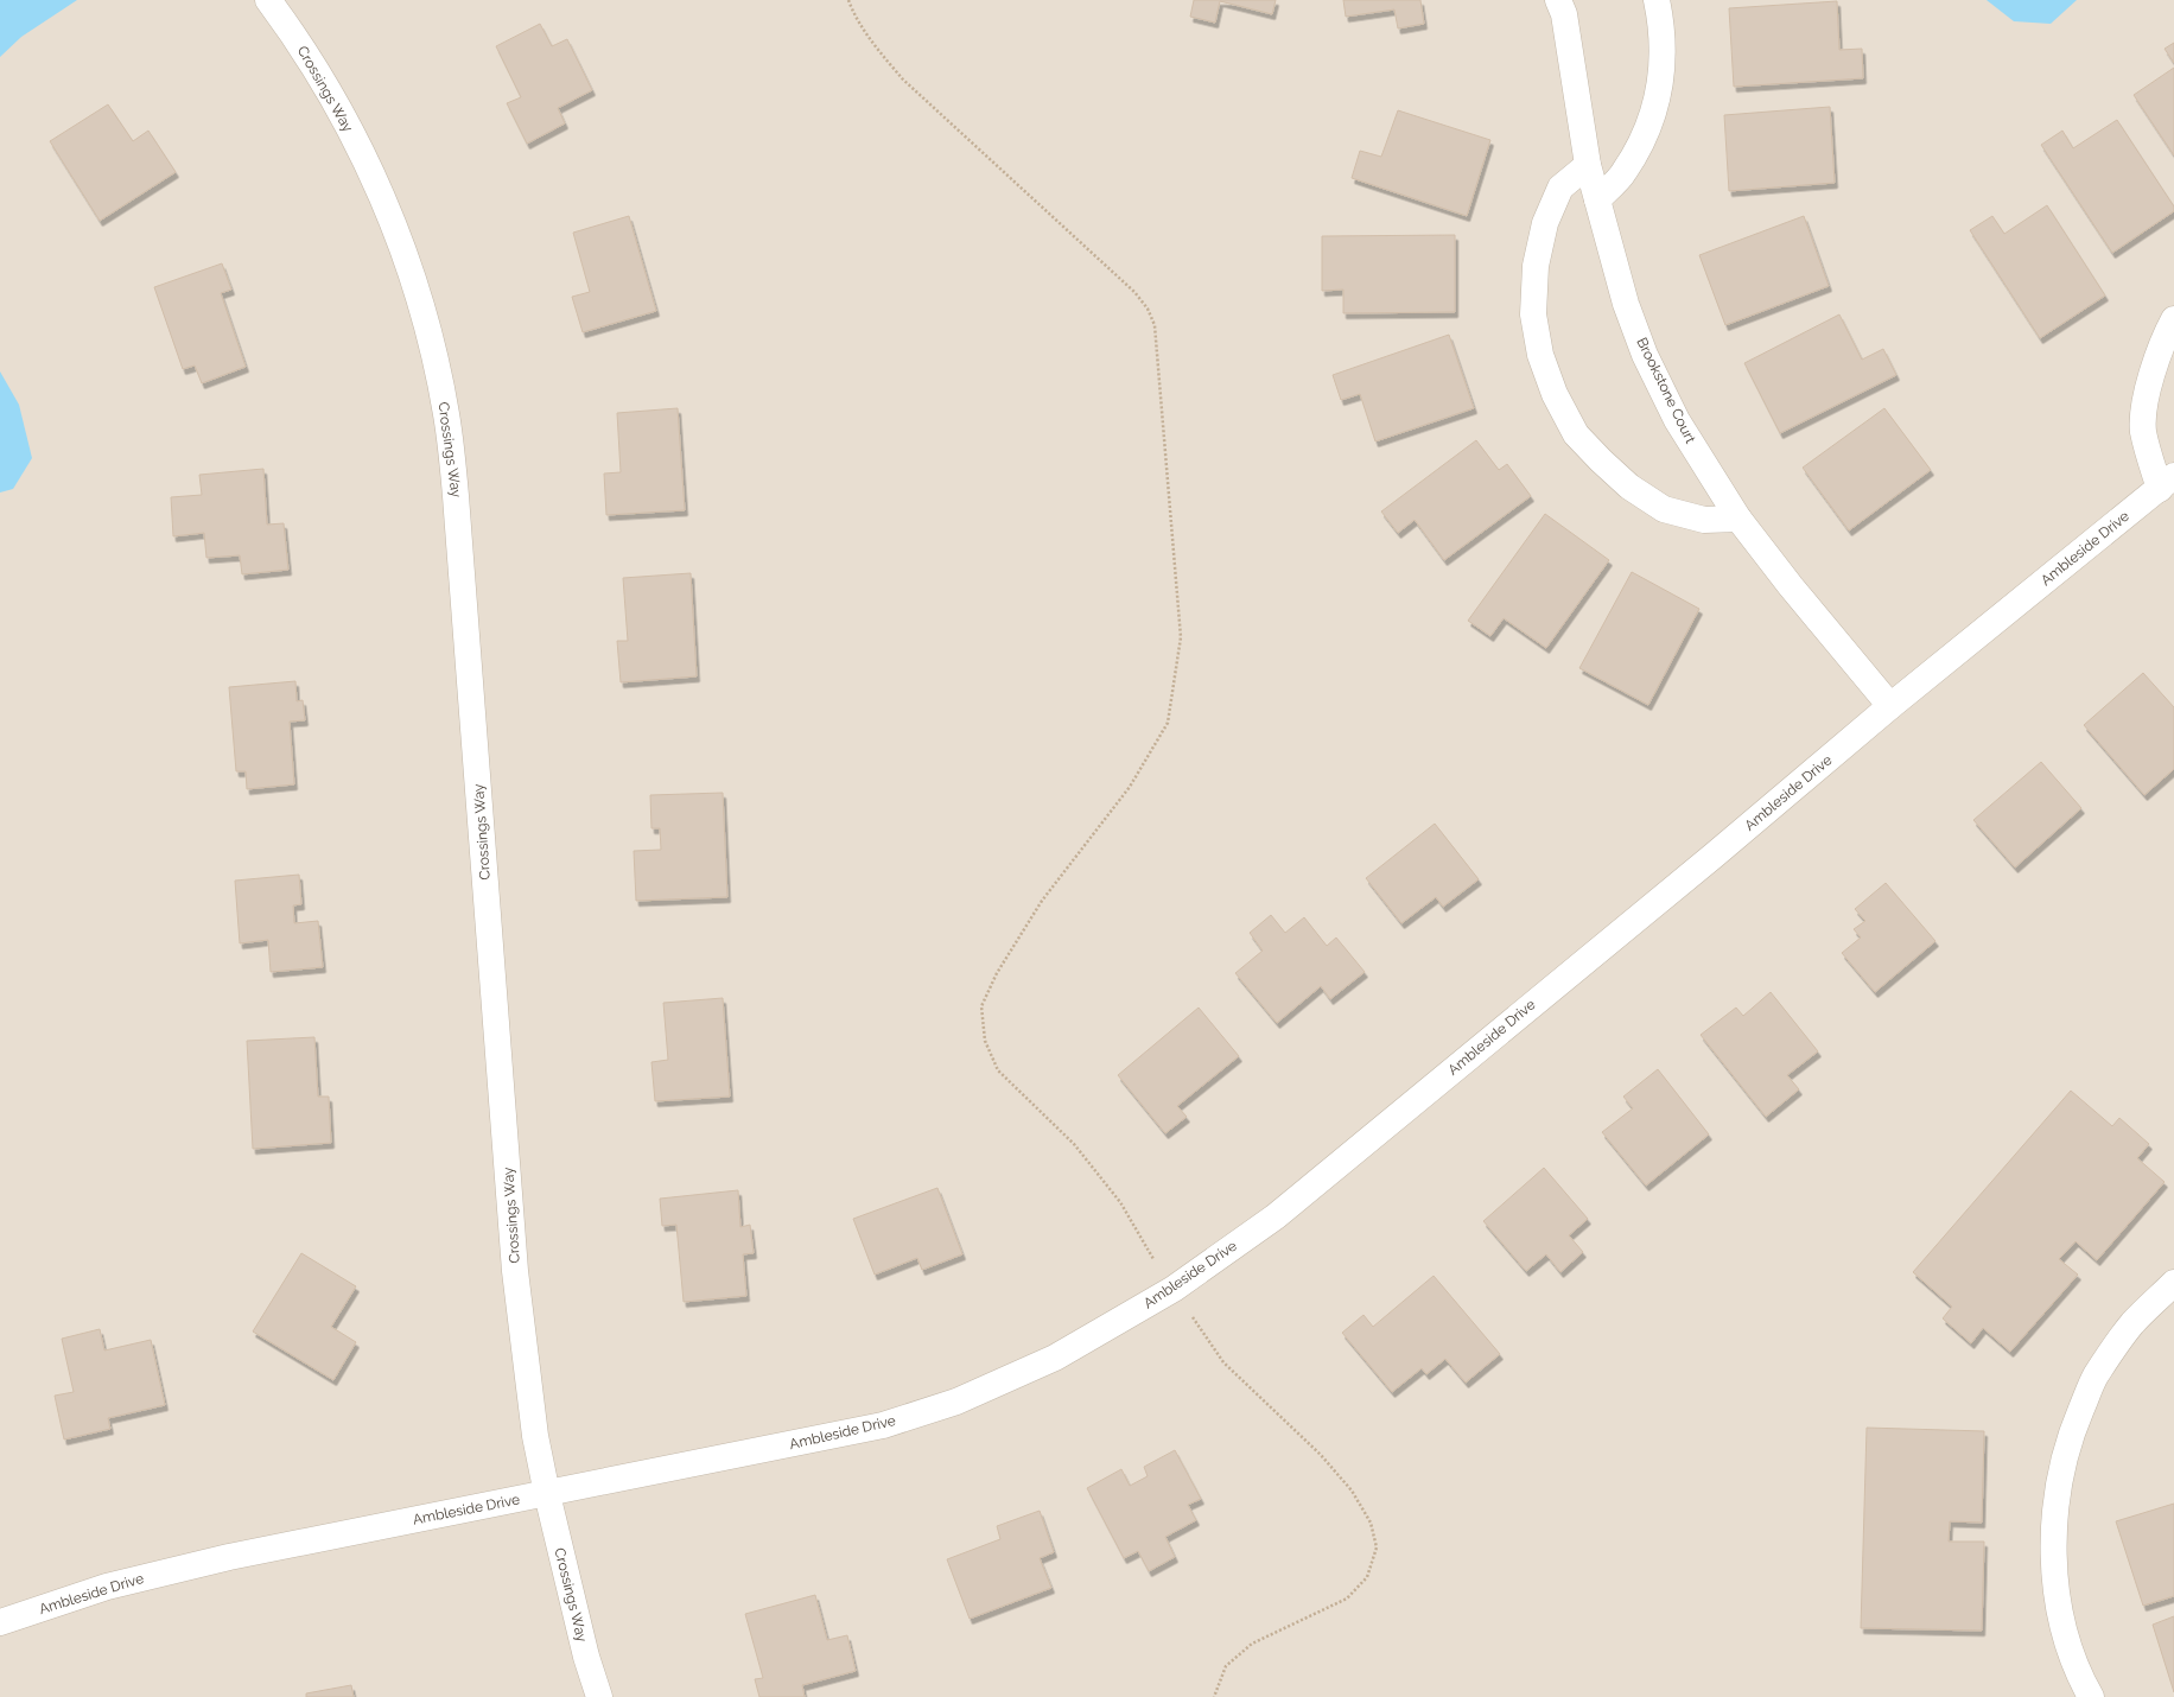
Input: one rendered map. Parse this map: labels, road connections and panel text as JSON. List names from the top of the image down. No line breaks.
{"streets":{"street":["Crossings Way","Brookstone Court","Ambleside Drive"]},"crossings":[["Crossings Way","Ambleside Drive"],["Brookstone Court","Ambleside Drive"]]}
